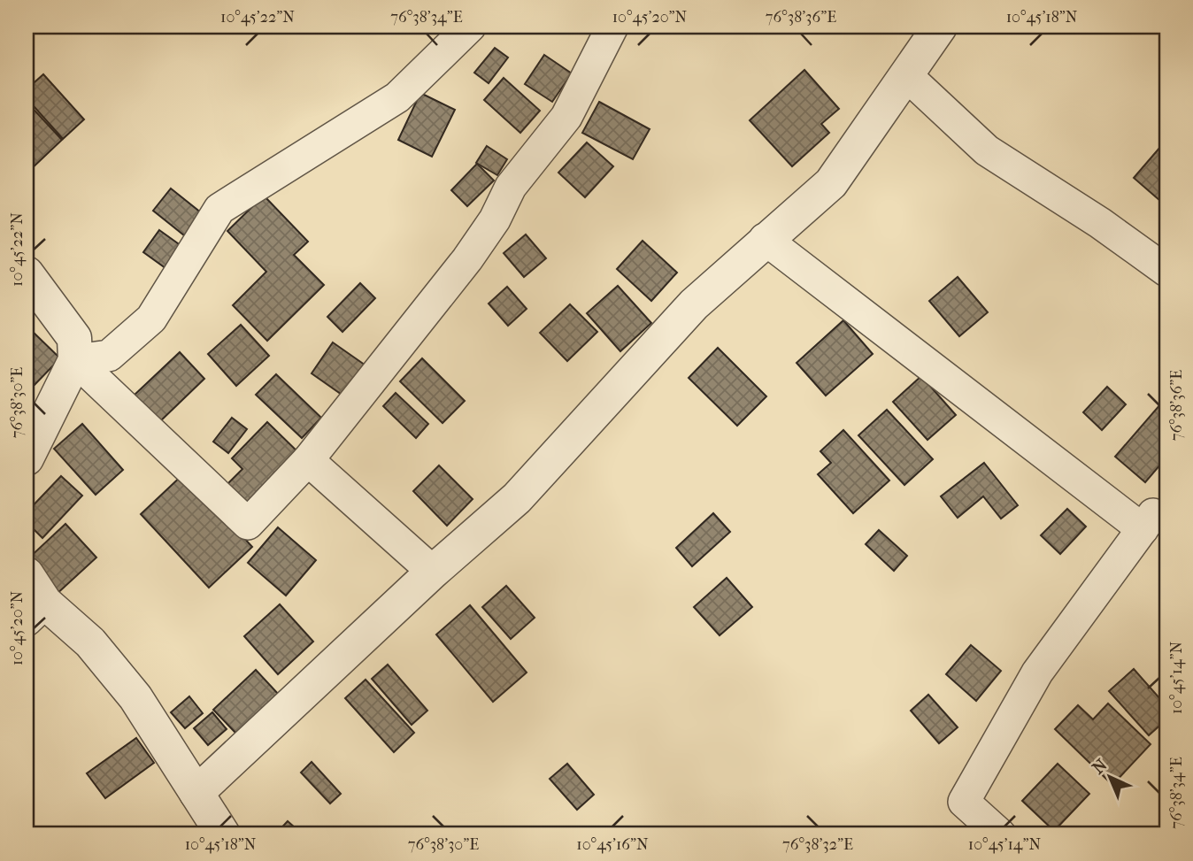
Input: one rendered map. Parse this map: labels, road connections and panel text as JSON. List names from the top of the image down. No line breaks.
{"north":"top left","coordinates":["10°45'22\"N","76°38'34\"E","10°45'20\"N","76°38'36\"E","10°45'18\"N","76°38'30\"E","10°45'14\"N","10°45'16\"N","76°38'32\"E"]}
